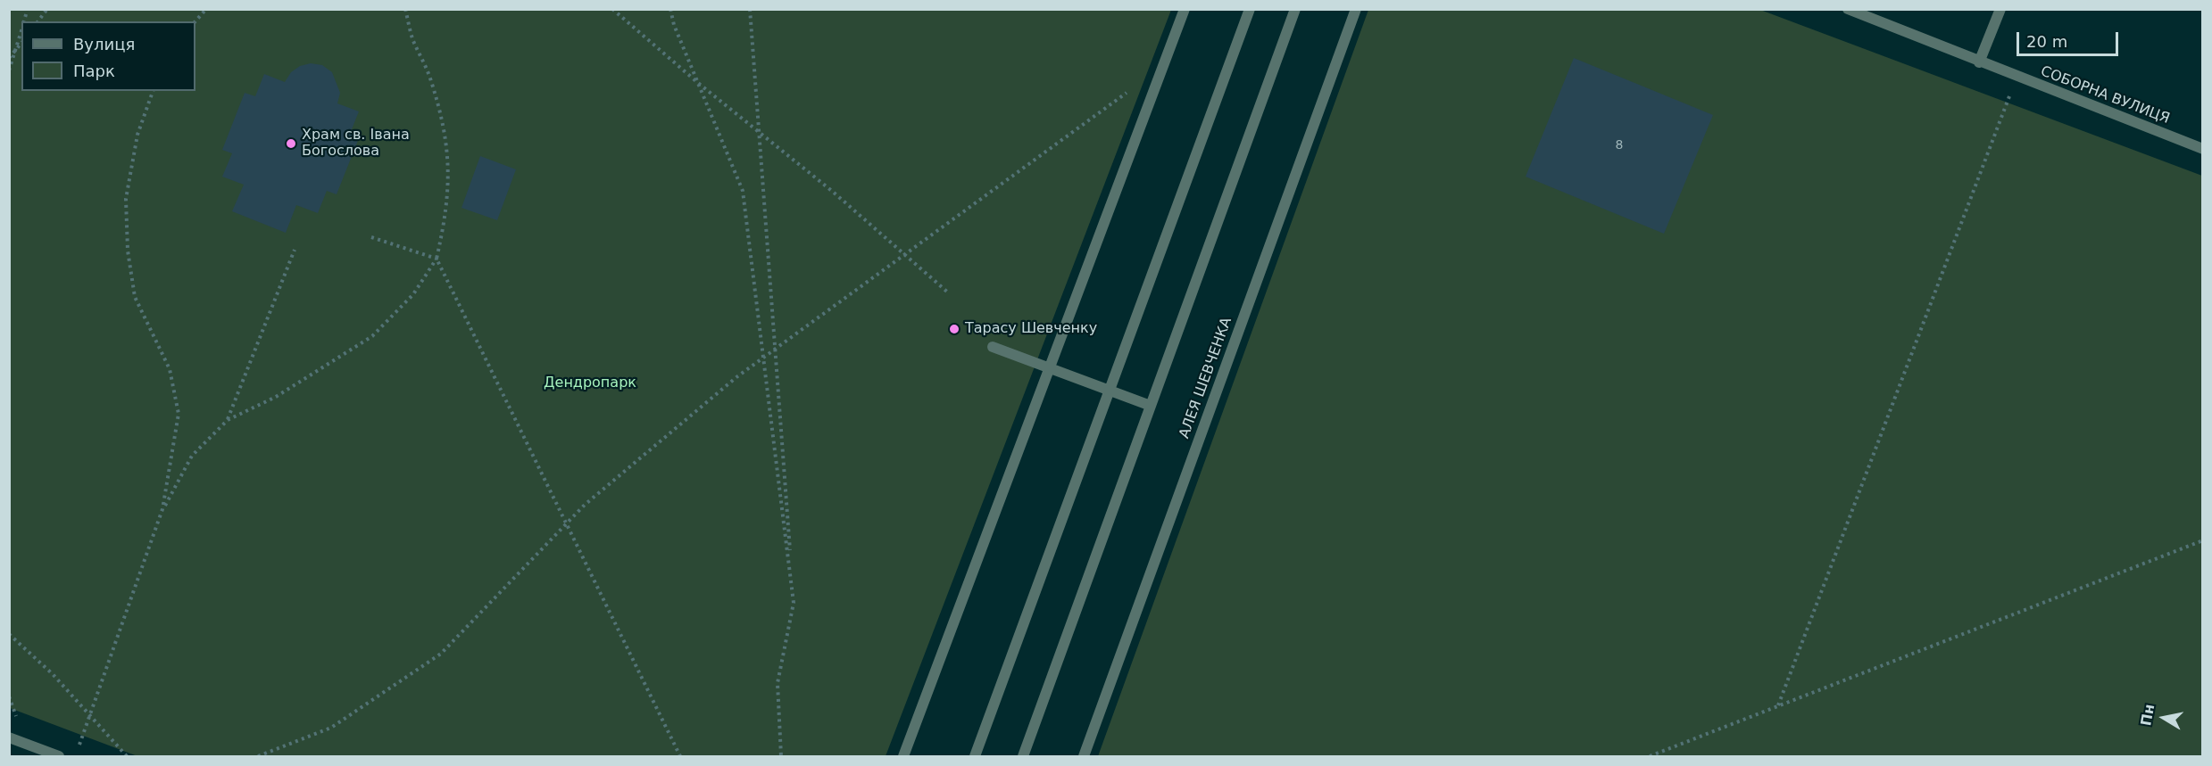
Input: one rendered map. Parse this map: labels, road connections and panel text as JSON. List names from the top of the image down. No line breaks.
{"streets":{"street":["СОБОРНА ВУЛИЦЯ","АЛЕЯ ШЕВЧЕНКА"]},"parks":["Дендропарк"],"places":["Храм св. Iвана Богослова","Тарасу Шевченку"],"house_numbers":["8"],"legend":["Вулиця","Парк"],"scale_bar":"20 m","north":"left"}
